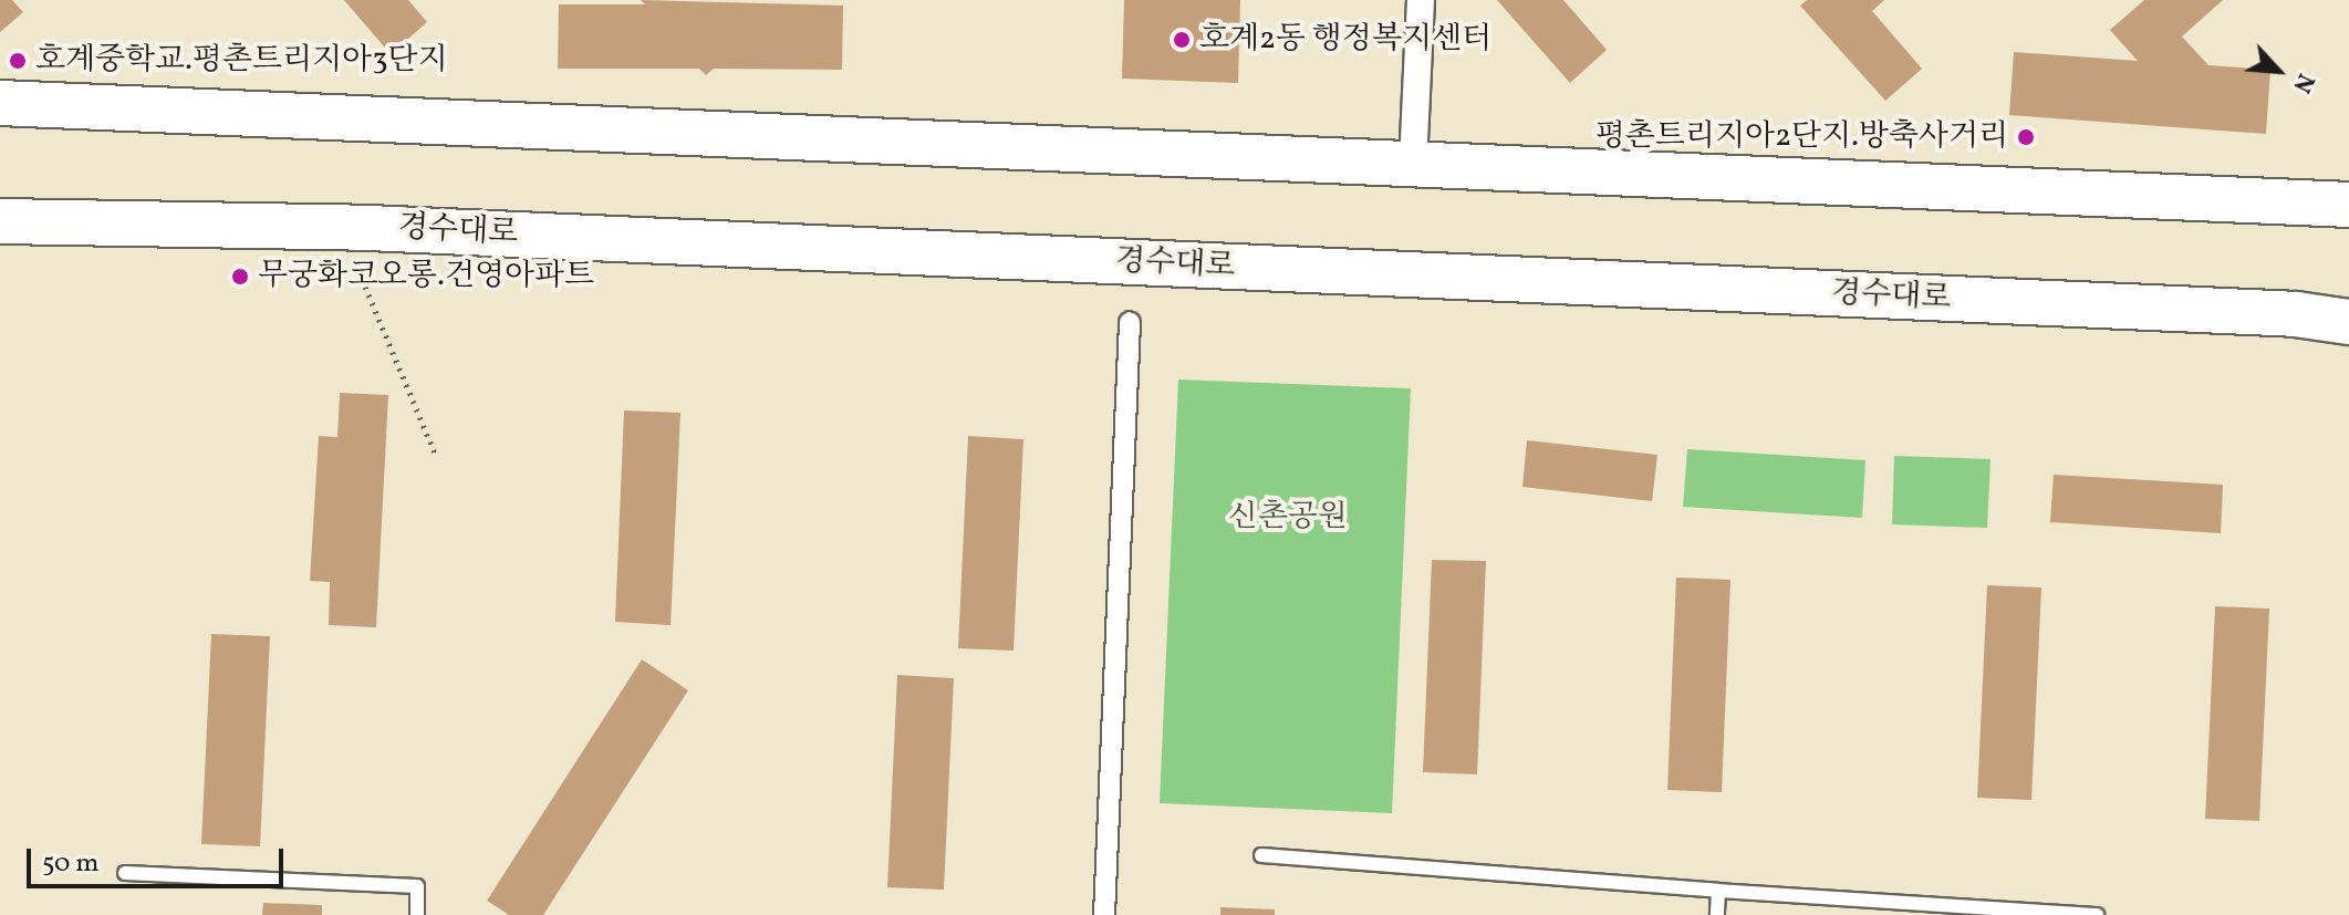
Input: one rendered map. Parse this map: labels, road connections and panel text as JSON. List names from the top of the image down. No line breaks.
{"streets":{"main road":["경수대로"]},"parks":["신촌공원"],"places":["호계2동 행정복지센터","호계중학교.평촌트리지아3단지","평촌트리지아2단지.방축사거리","무궁화코오롱.건영아파트"],"scale_bar":"50 m","north":"bottom right"}
